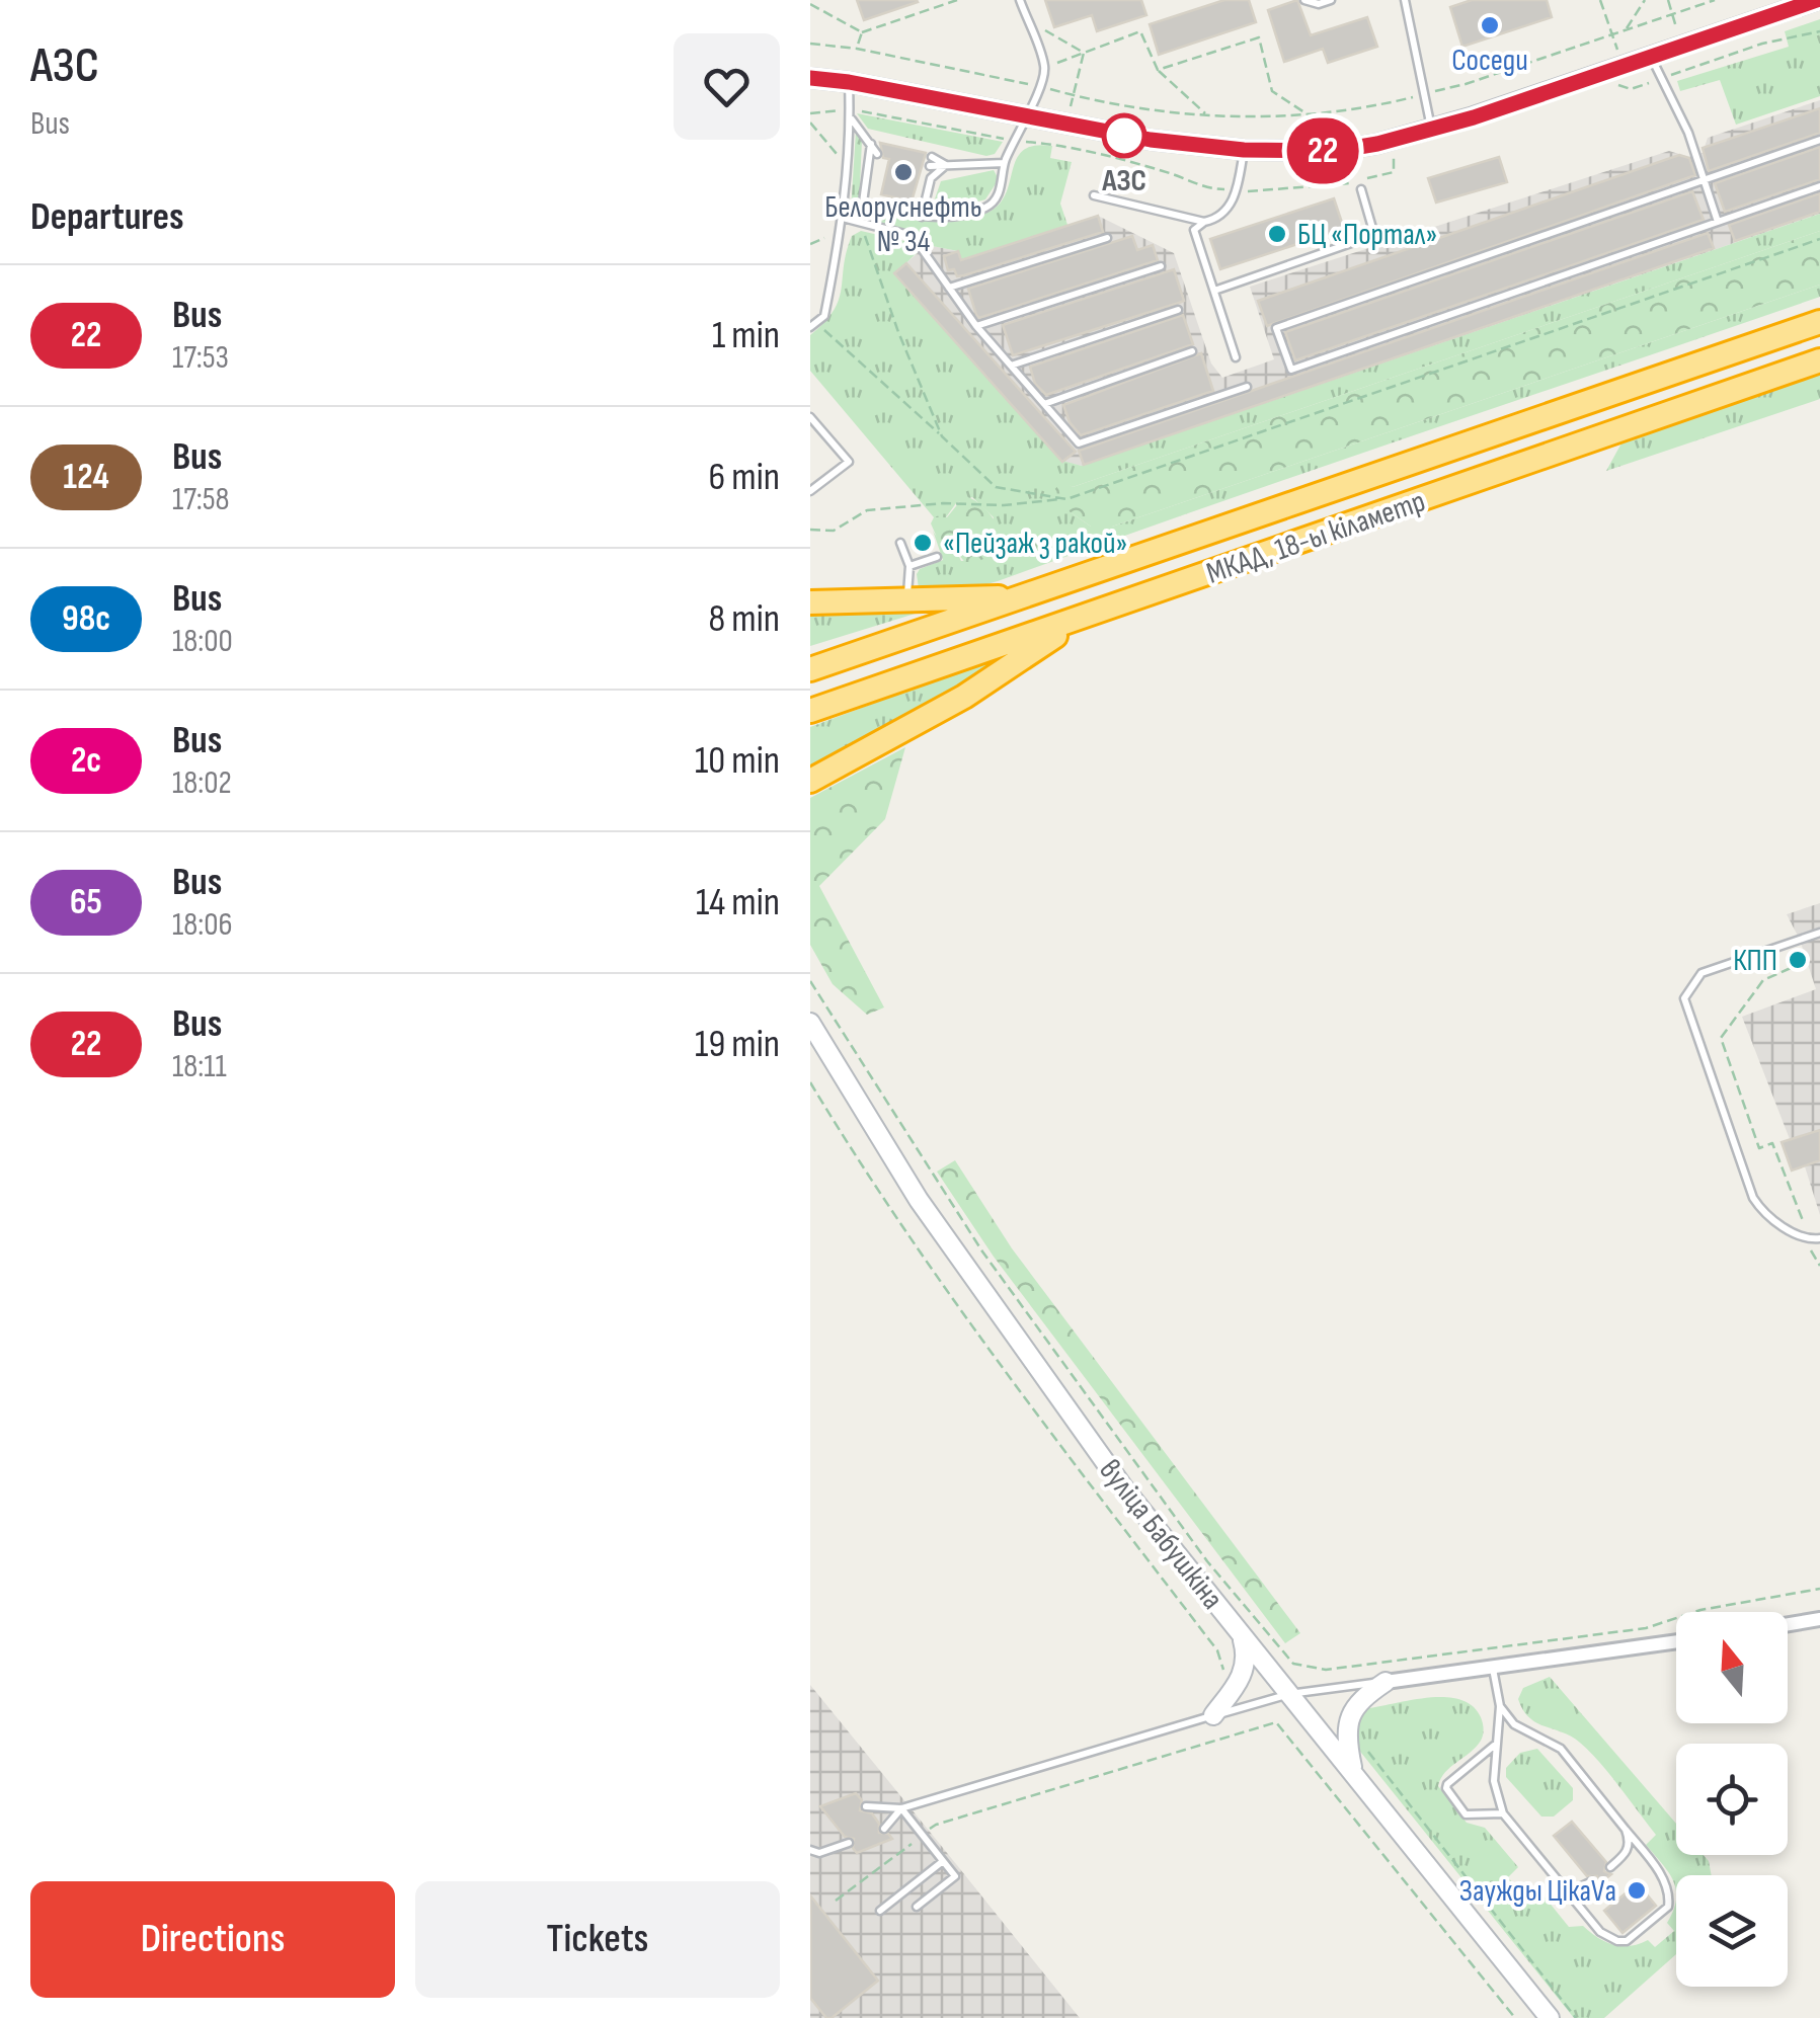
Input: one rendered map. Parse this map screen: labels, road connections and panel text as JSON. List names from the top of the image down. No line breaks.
{"streets":{"highway":["МКАД, 18-ы кіламетр"],"street":["вуліца Бабушкіна"]},"places":["Соседи","АЗС","Белоруснефть № 34","БЦ «Портал»","«Пейзаж з ракой»","КПП","Заужды ЦікаVа"],"lines":["bus line 22"],"north":"top","page":{"heading":[["АЗС","Bus"],"Departures"],"on_map":"22","list":[{"mark":"22","name":"Bus","note":"17:53","value":"1 min"},{"mark":"124","name":"Bus","note":"17:58","value":"6 min"},{"mark":"98с","name":"Bus","note":"18:00","value":"8 min"},{"mark":"2с","name":"Bus","note":"18:02","value":"10 min"},{"mark":"65","name":"Bus","note":"18:06","value":"14 min"},{"mark":"22","name":"Bus","note":"18:11","value":"19 min"}],"buttons":["Directions","Tickets"]}}
